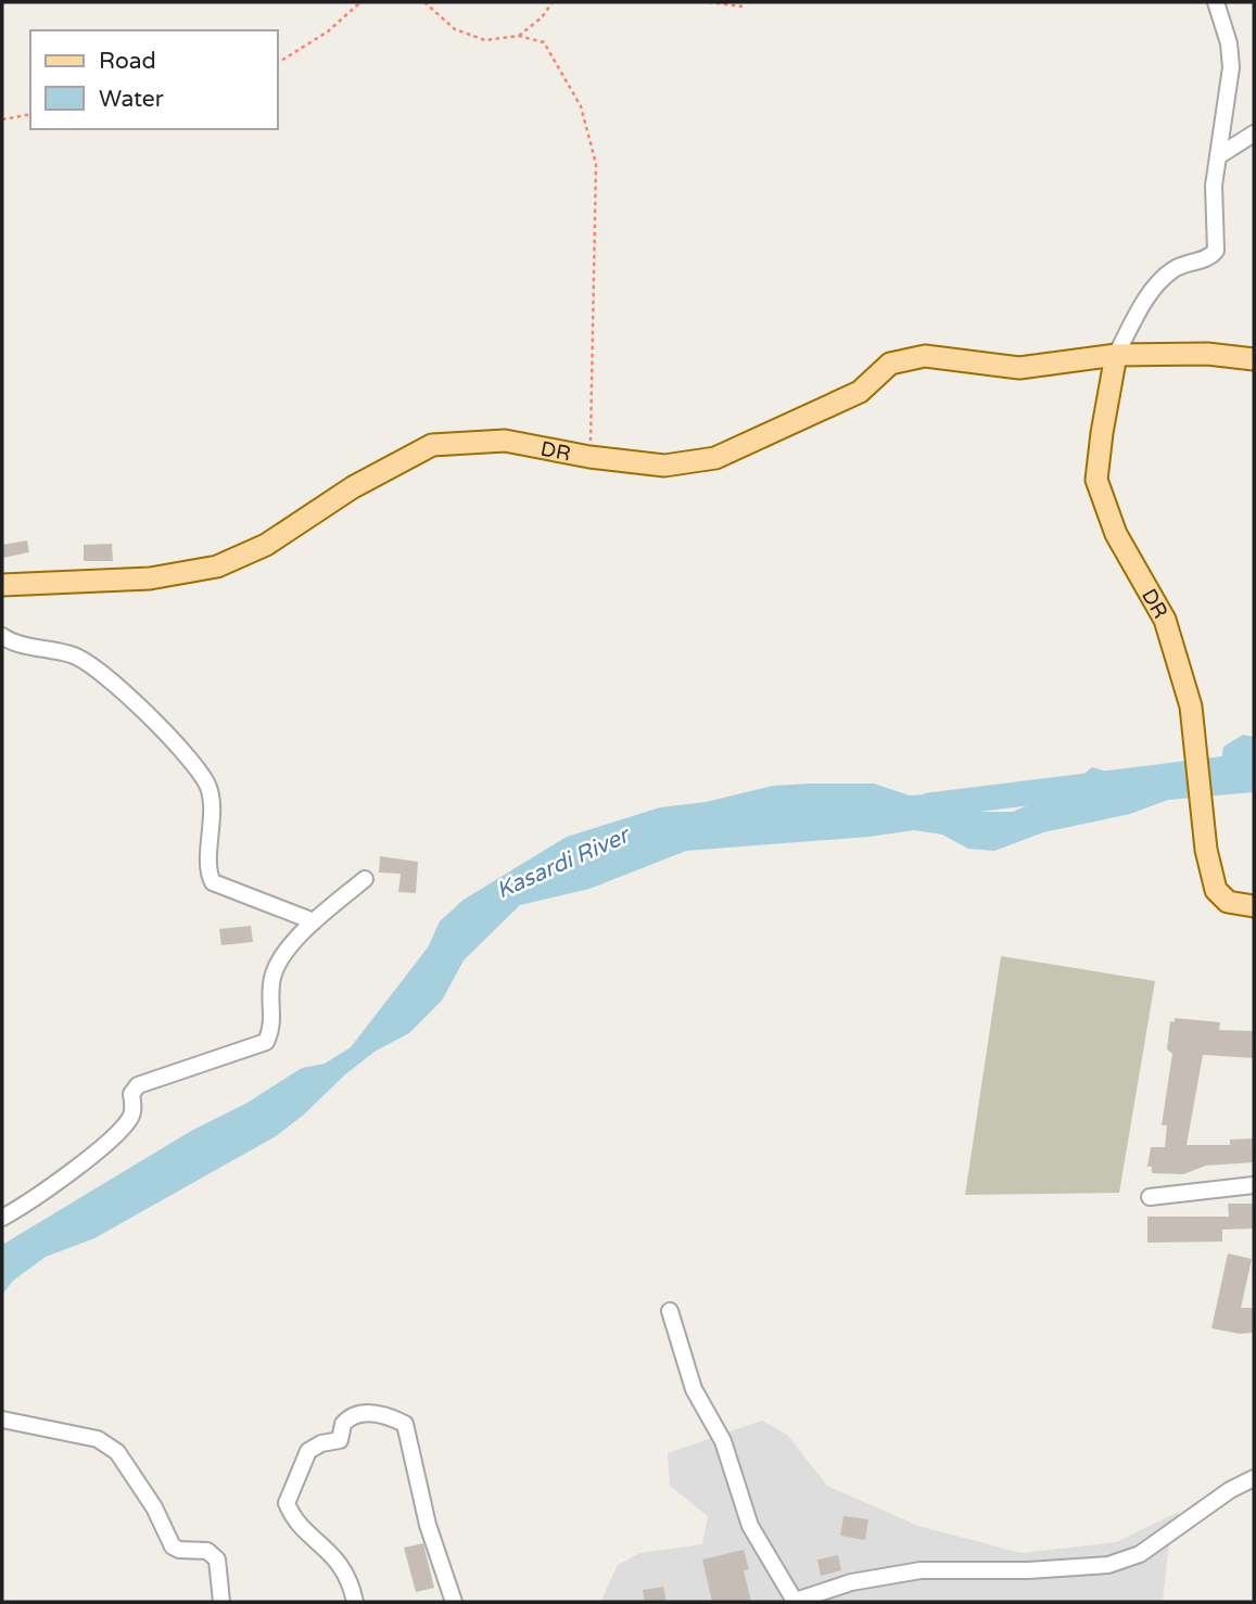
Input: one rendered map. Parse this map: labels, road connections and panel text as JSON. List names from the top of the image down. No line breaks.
{"streets":{"main road":["DR"]},"water":["Kasardi River"],"legend":["Road","Water"]}
